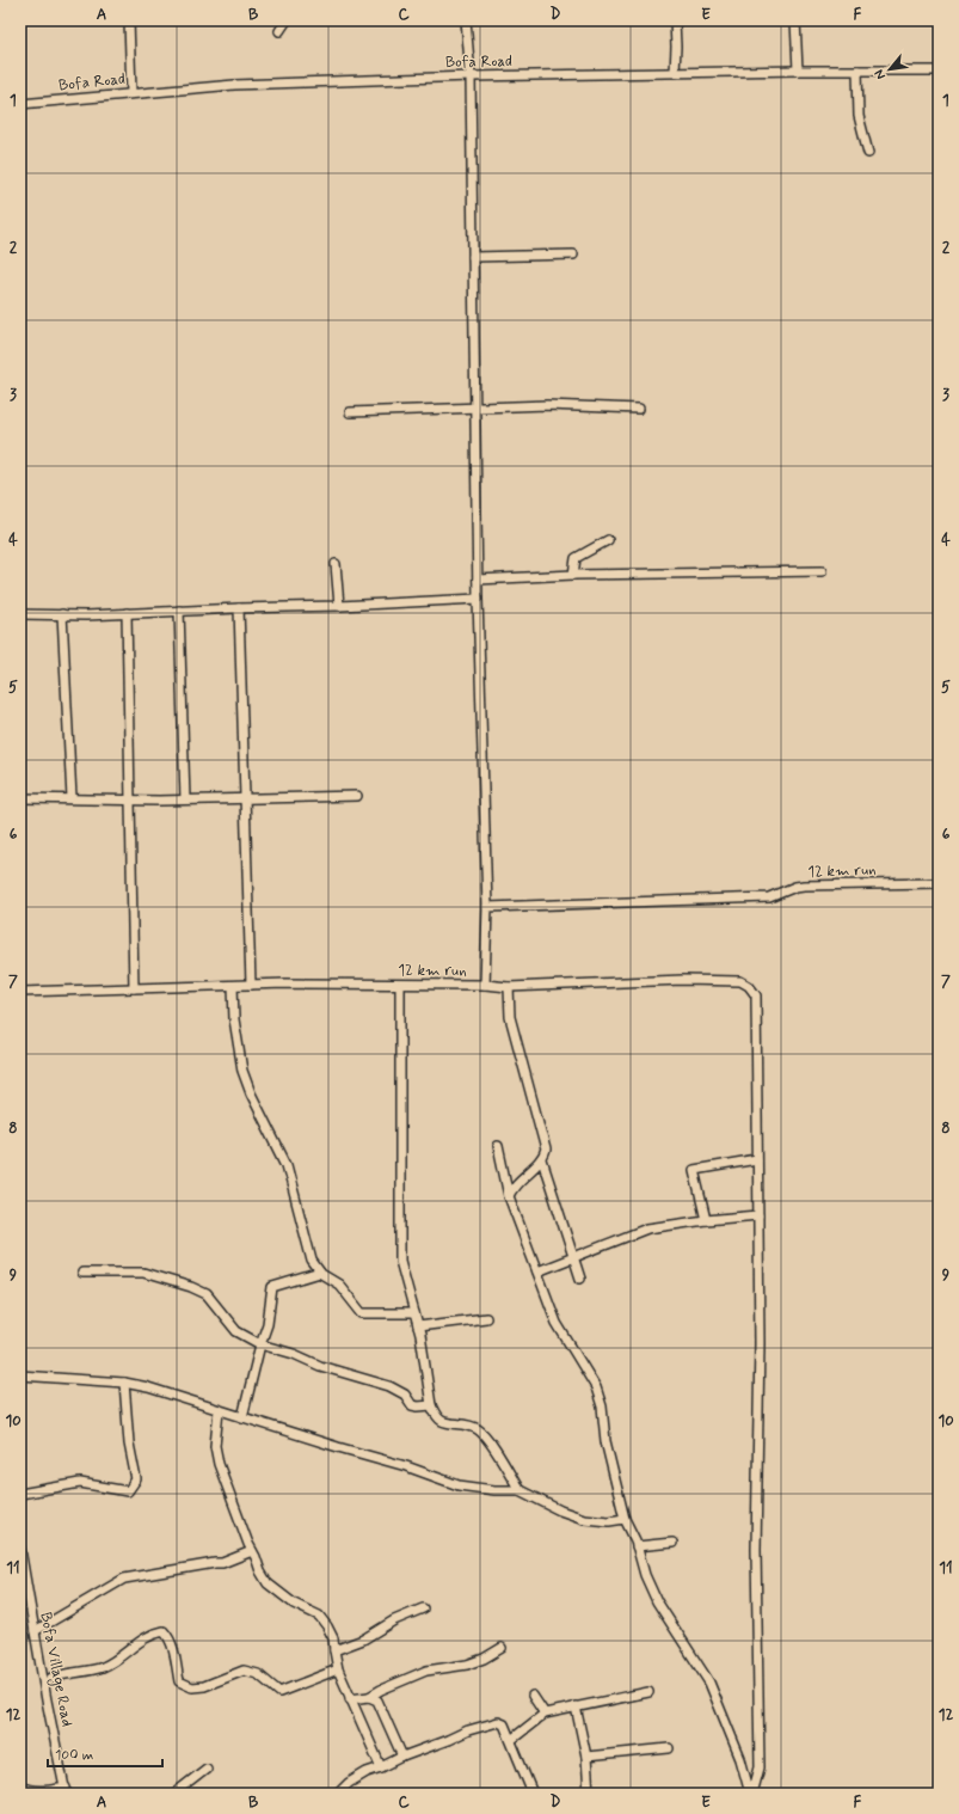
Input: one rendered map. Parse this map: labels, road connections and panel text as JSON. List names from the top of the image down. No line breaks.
{"streets":{"street":["Bofa Road","12 km run","Bofa Village Road"]},"scale_bar":"100 m","north":"bottom left","grid":{"columns":["A","B","C","D","E","F"],"rows":["1","2","3","4","5","6","7","8","9","10","11","12"]}}
